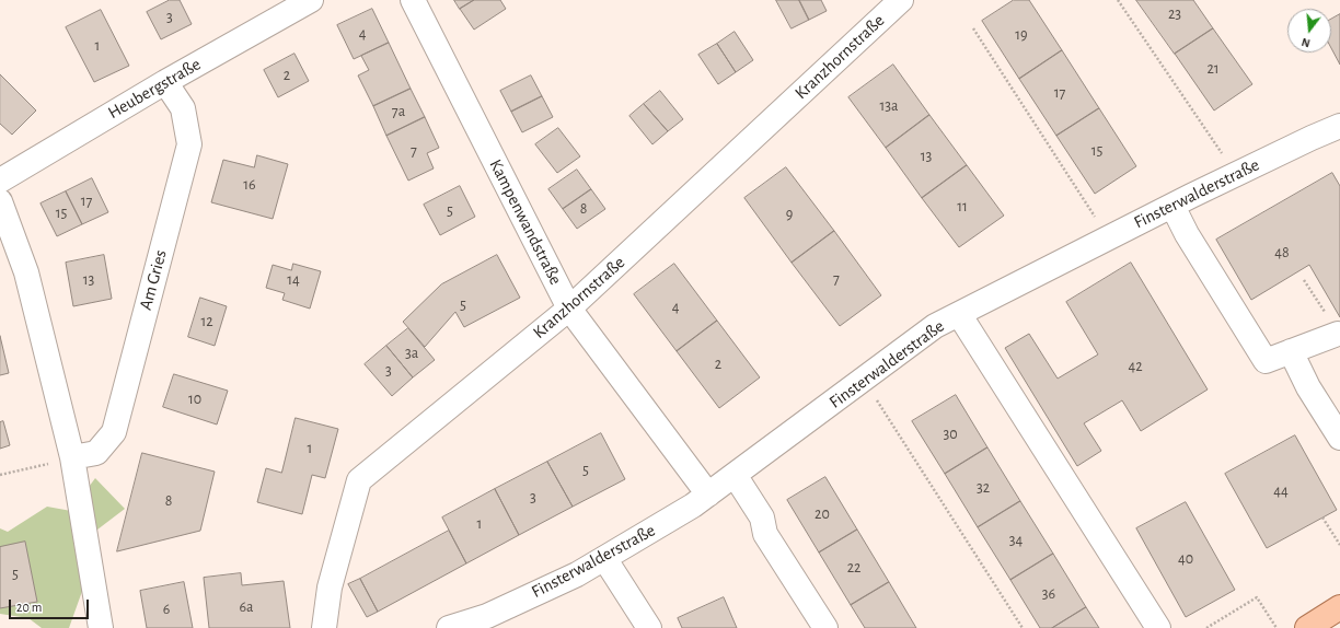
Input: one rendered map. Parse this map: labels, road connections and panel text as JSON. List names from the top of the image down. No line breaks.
{"streets":{"street":["Kranzhornstraße","Heubergstraße","Finsterwalderstraße","Kampenwandstraße","Am Gries"]},"crossings":[["Kranzhornstraße","Kampenwandstraße"],["Heubergstraße","Am Gries"],["Finsterwalderstraße","Kampenwandstraße"]],"house_numbers":["23","3","4","19","1","21","2","17","13a","7a","7","15","13","16","17","11","8","5","15","9","48","7","13","14","5","4","12","3a","2","42","3","10","30","1","5","32","44","3","8","20","1","34","40","22","5","36","6a","6"],"scale_bar":"20 m","north":"bottom"}
